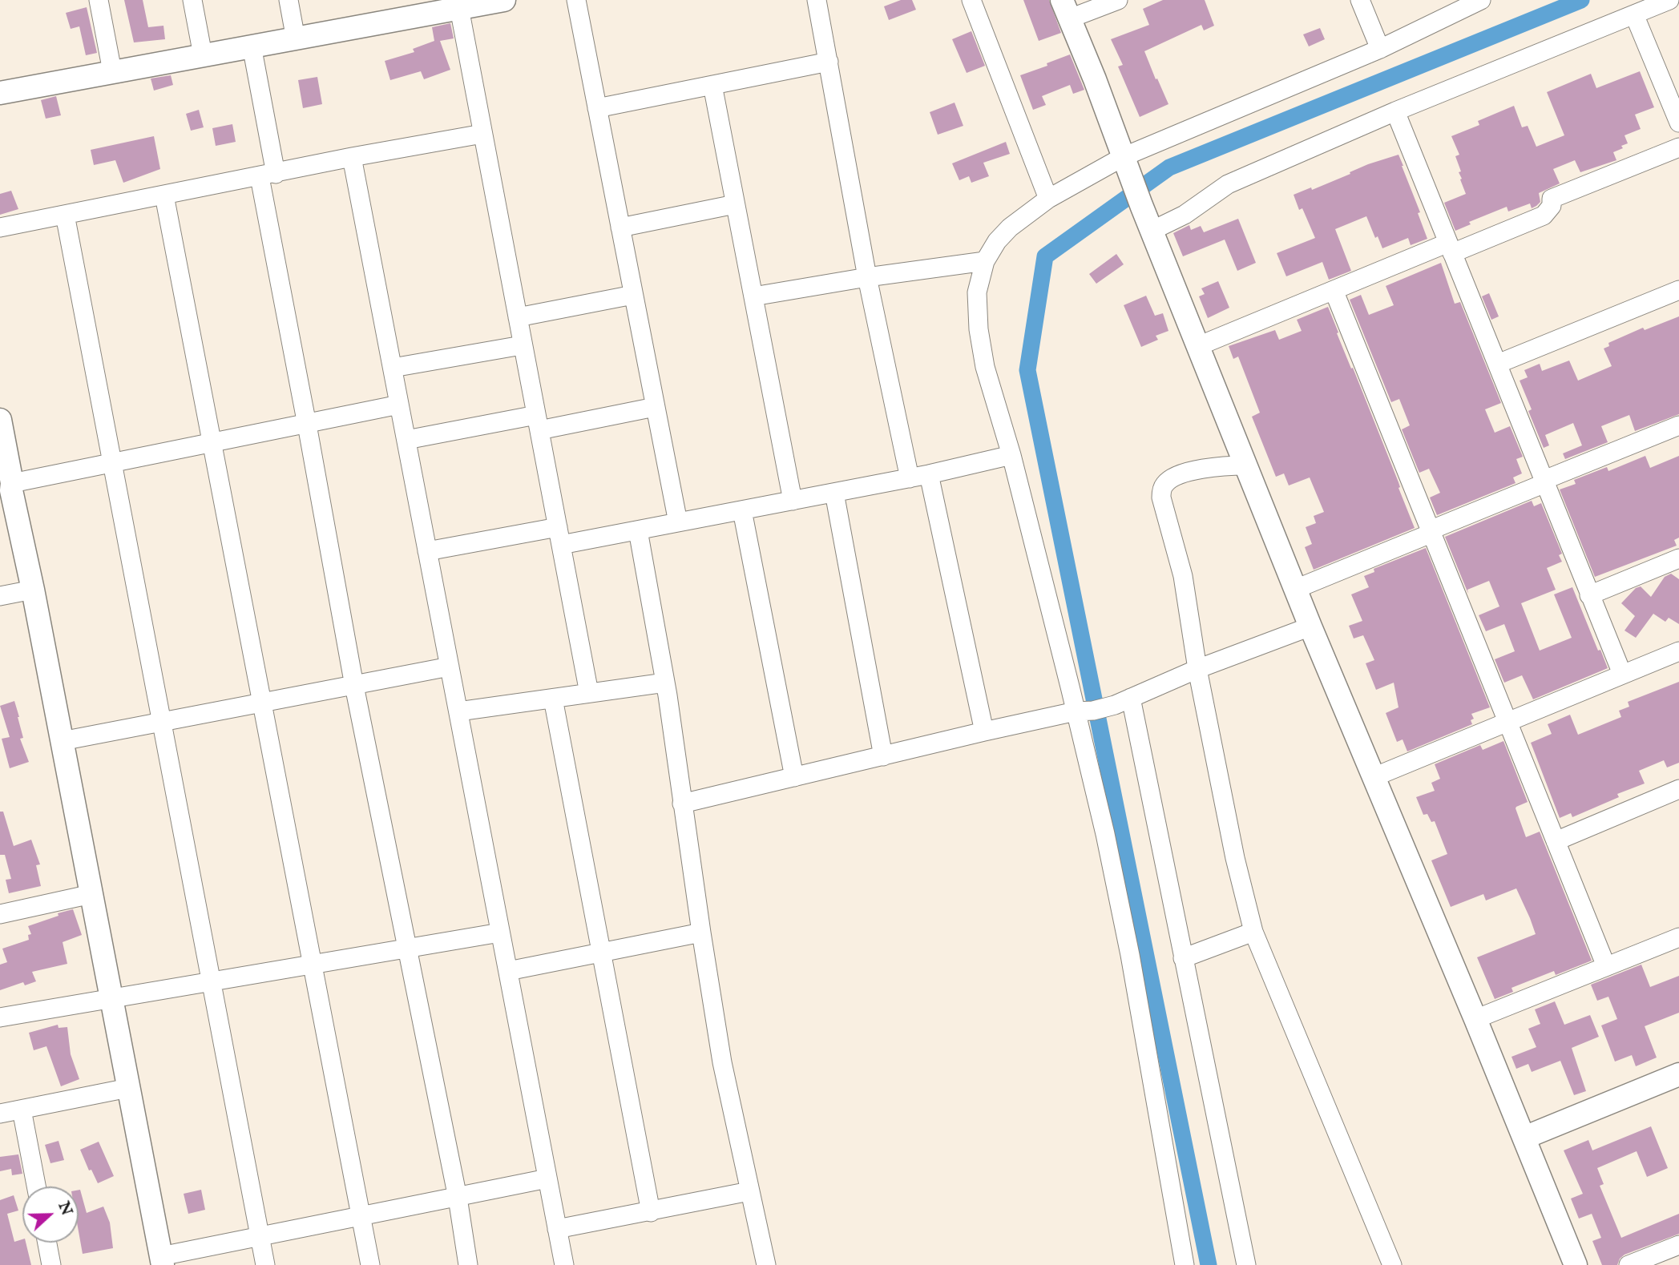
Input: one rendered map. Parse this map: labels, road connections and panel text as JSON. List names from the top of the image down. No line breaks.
{"north":"right"}
